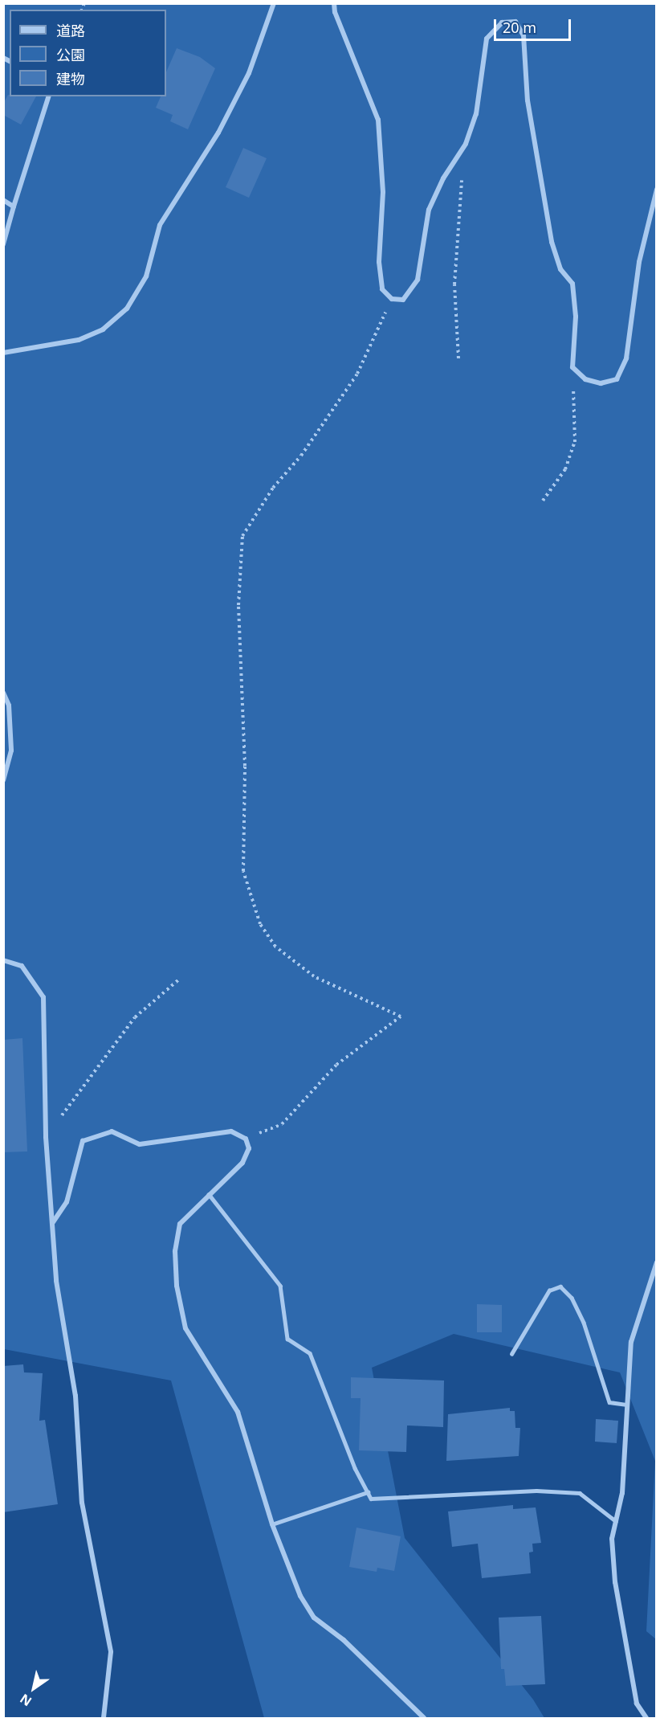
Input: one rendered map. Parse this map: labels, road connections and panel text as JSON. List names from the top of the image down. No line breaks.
{"legend":["道路","公園","建物"],"scale_bar":"20 m","north":"bottom left"}
